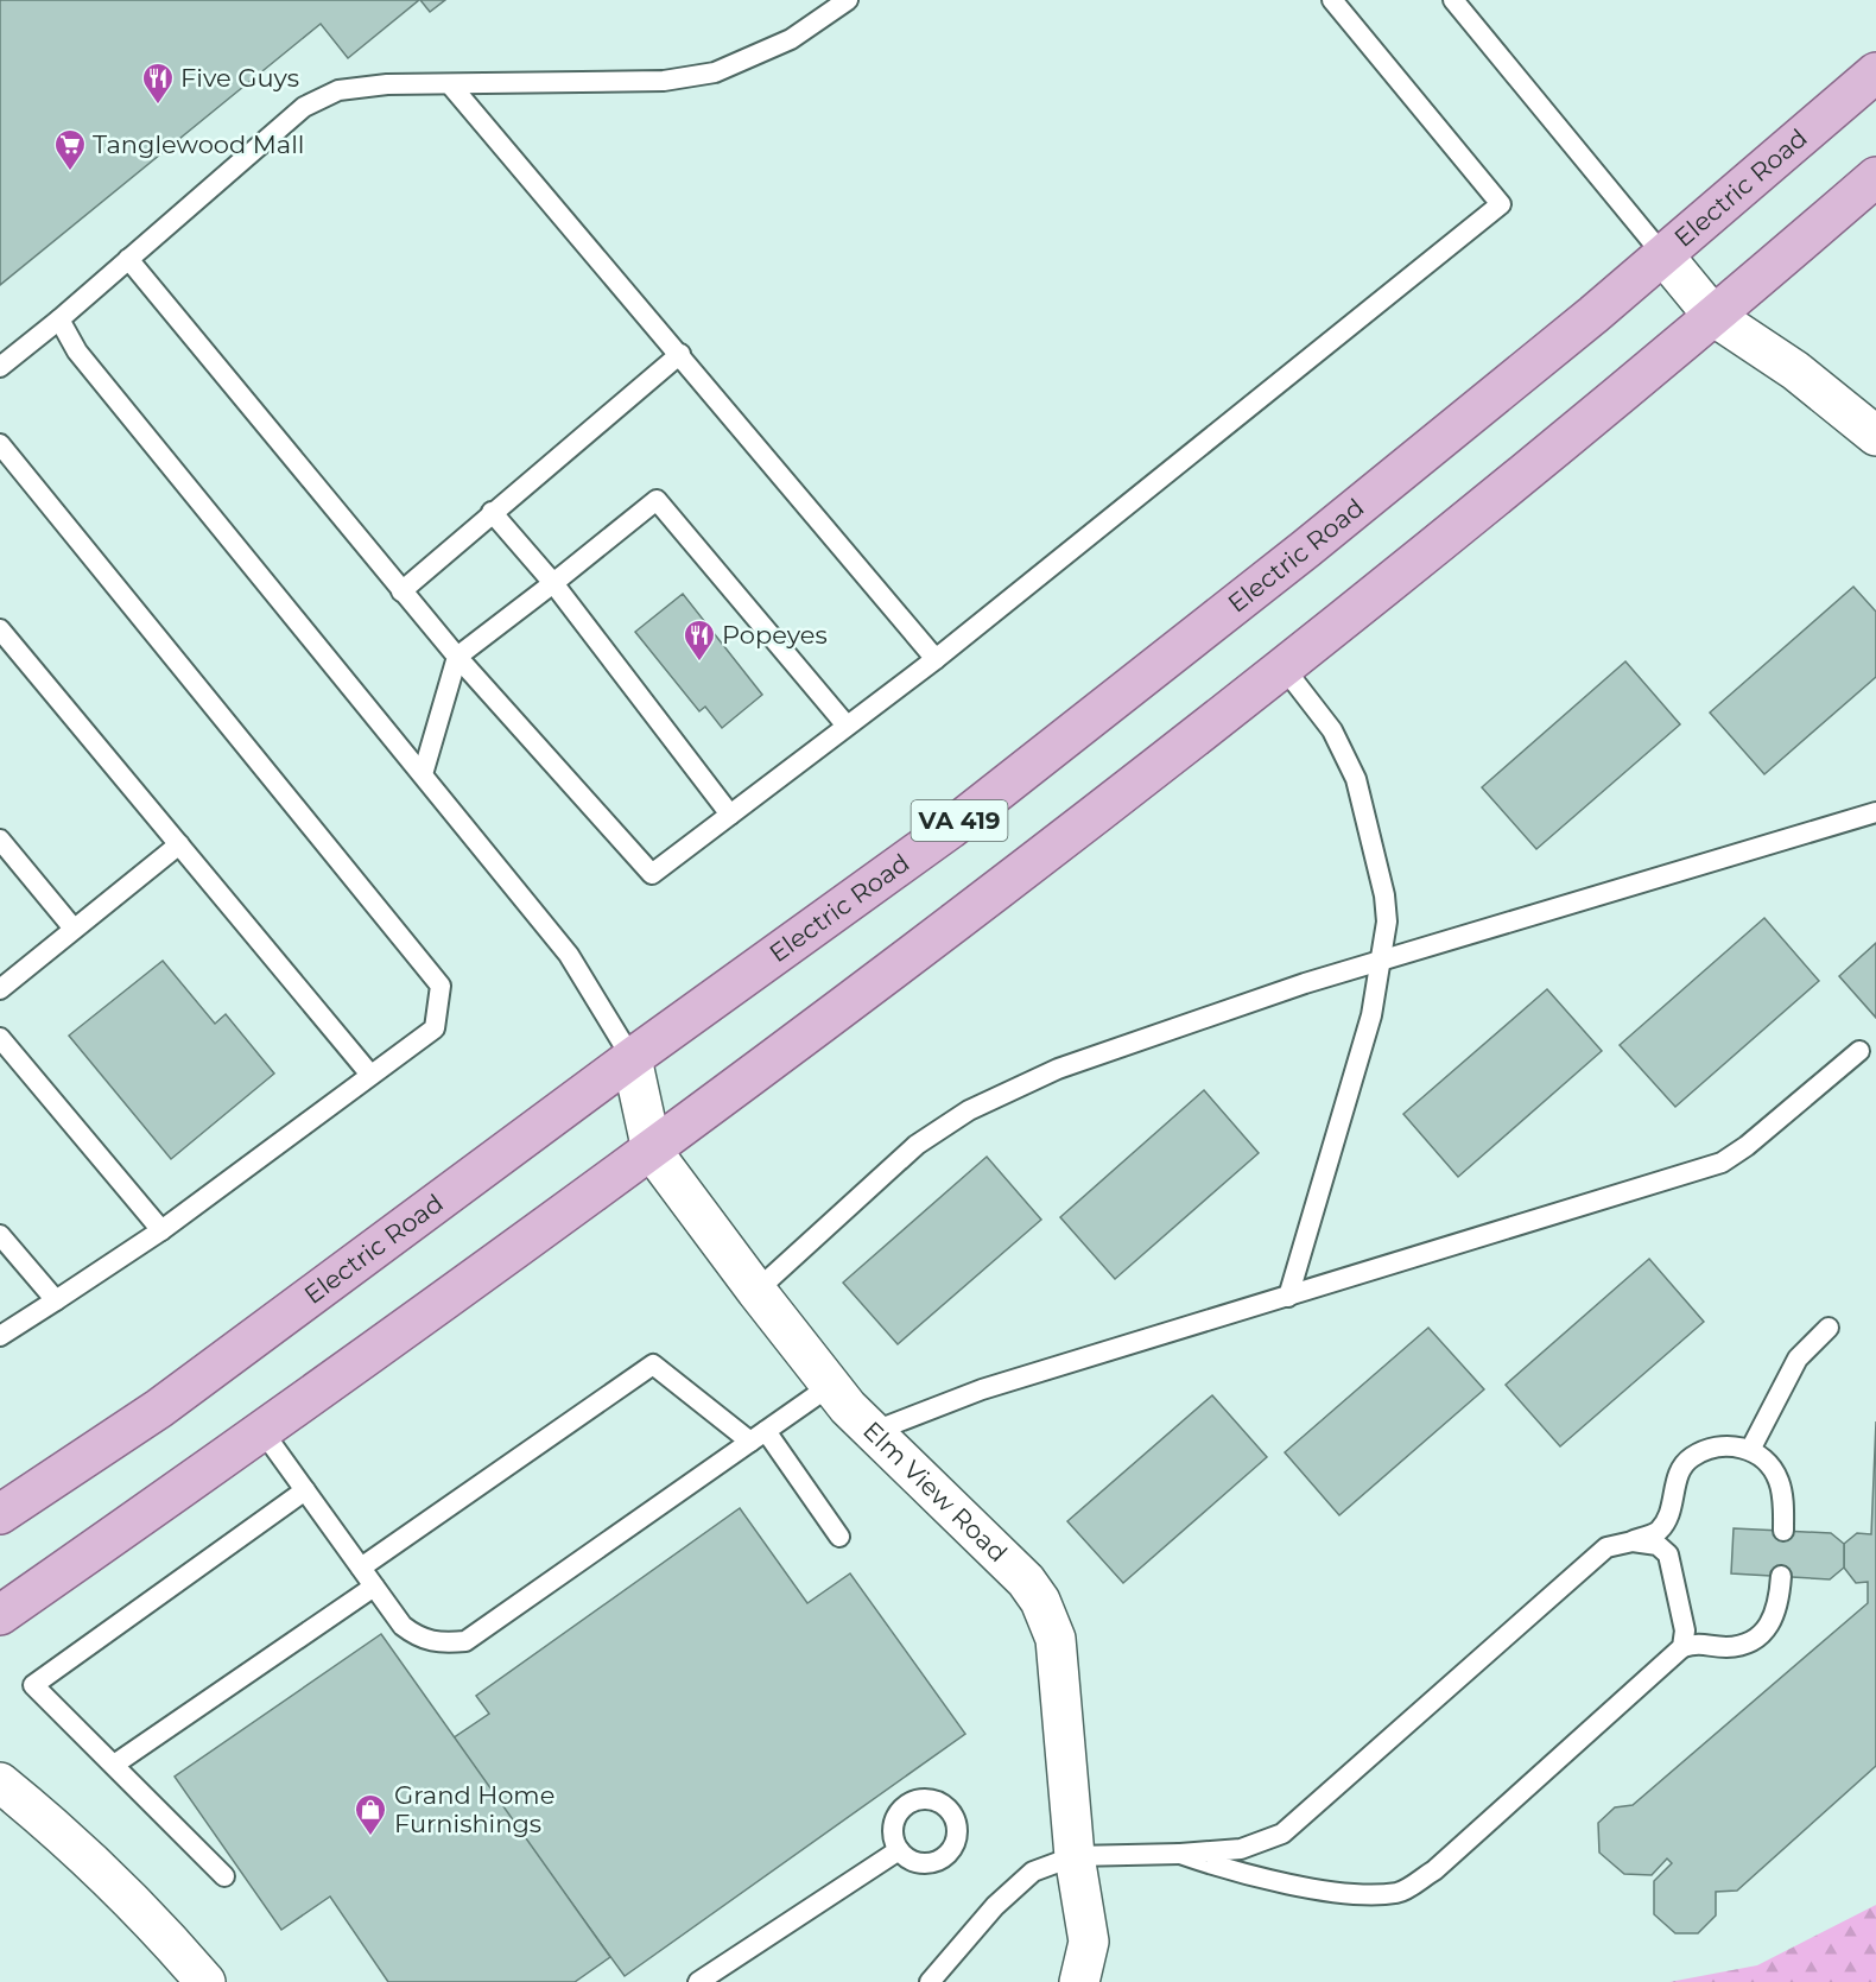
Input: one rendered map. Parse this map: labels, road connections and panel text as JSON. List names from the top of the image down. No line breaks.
{"streets":{"main road":["Electric Road","VA 419"],"street":["Elm View Road"]},"crossings":[["Electric Road","Elm View Road"],["VA 419","Elm View Road"]],"places":{"restaurant":["Five Guys","Popeyes"],"supermarket":["Tanglewood Mall"],"shop":["Grand Home Furnishings"]}}
